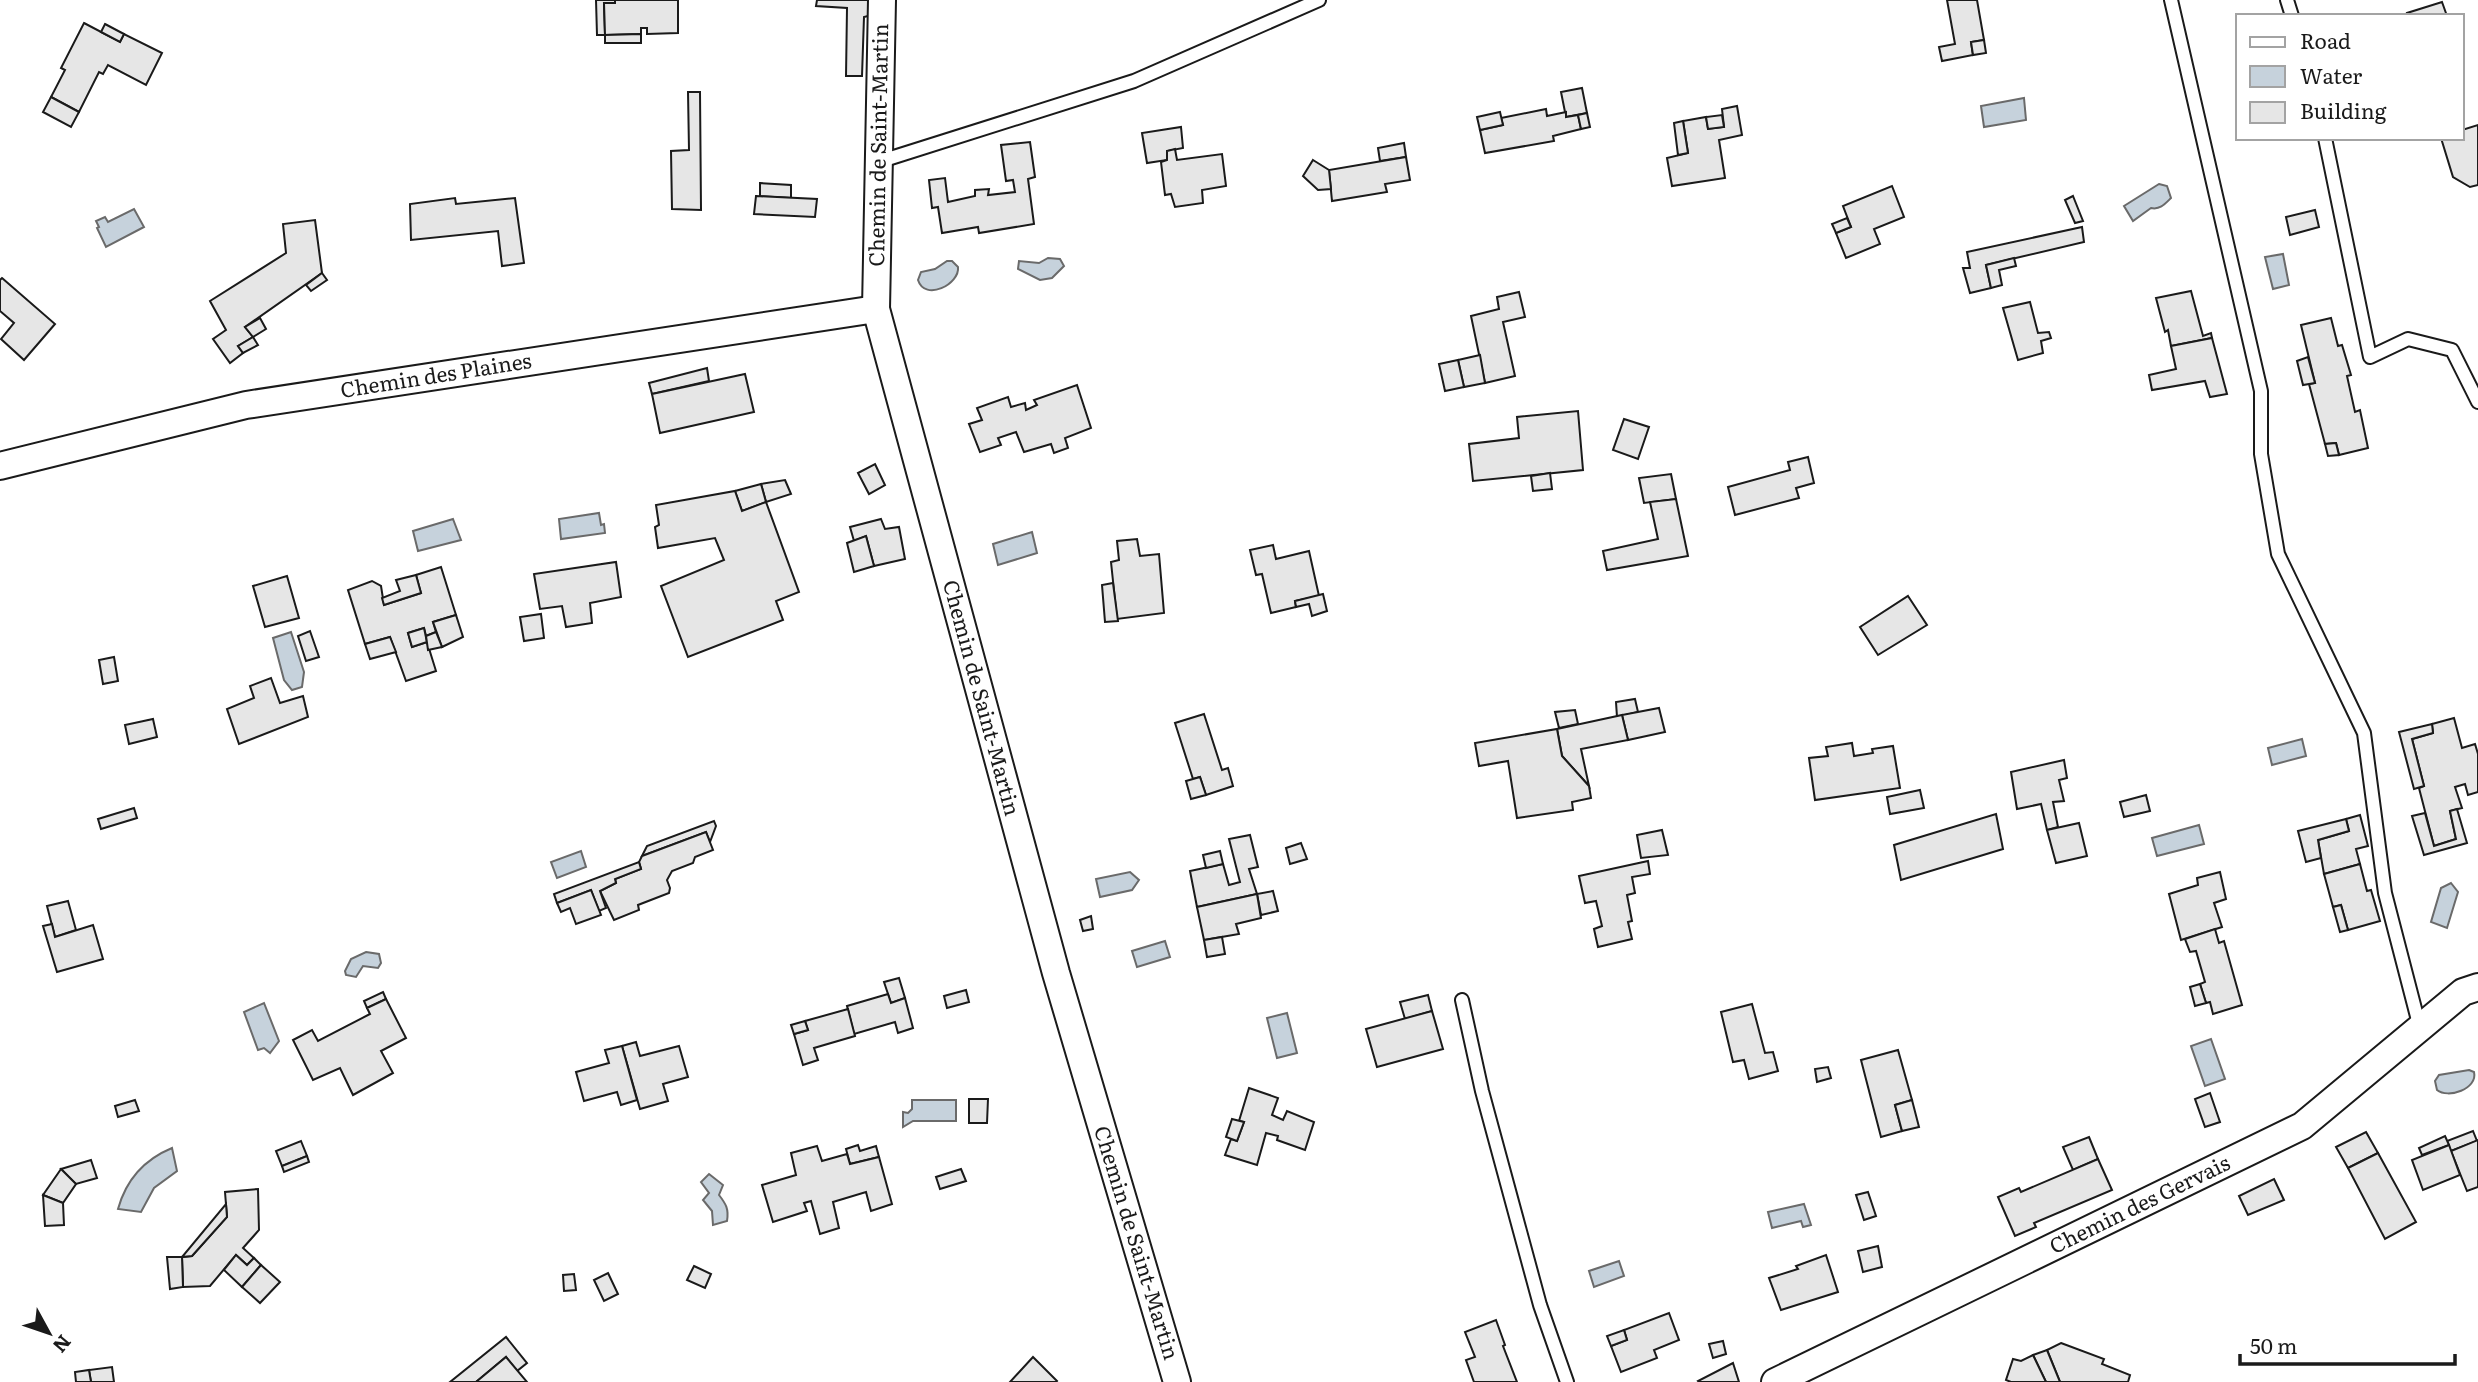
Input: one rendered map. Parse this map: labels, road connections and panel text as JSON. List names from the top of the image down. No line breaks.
{"streets":{"street":["Chemin de Saint-Martin","Chemin des Plaines","Chemin des Gervais"]},"crossings":[["Chemin de Saint-Martin","Chemin des Plaines"]],"legend":["Road","Water","Building"],"scale_bar":"50 m","north":"bottom right"}
